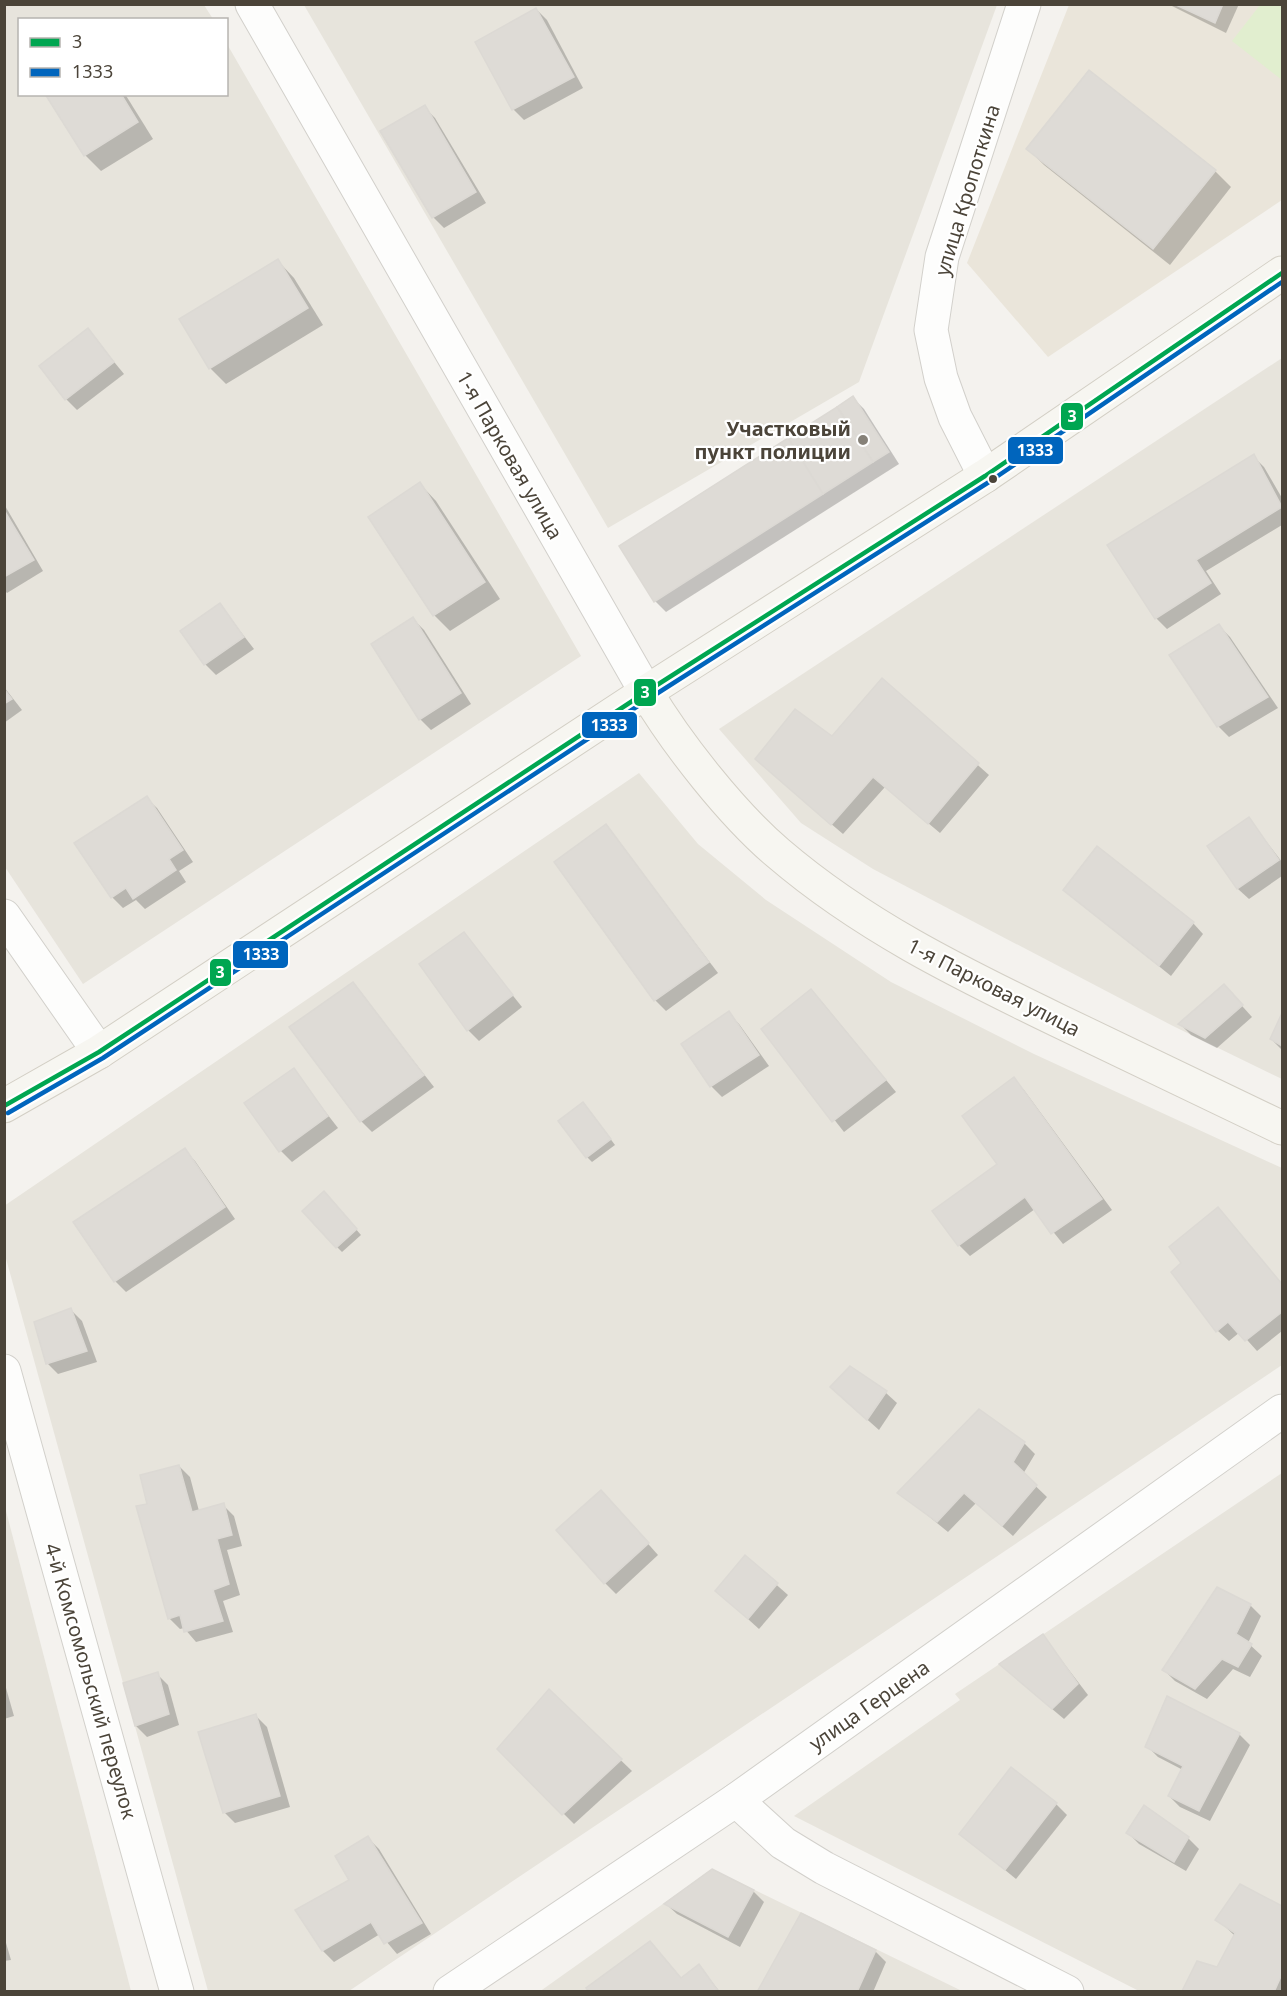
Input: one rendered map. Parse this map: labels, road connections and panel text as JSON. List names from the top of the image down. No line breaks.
{"streets":{"street":["улица Кропоткина","1-я Парковая улица","4-й Комсомольский переулок","улица Герцена"]},"places":["Участковый пункт полиции"],"lines":["transit line 3","transit line 1333"],"legend":["3","1333"]}
